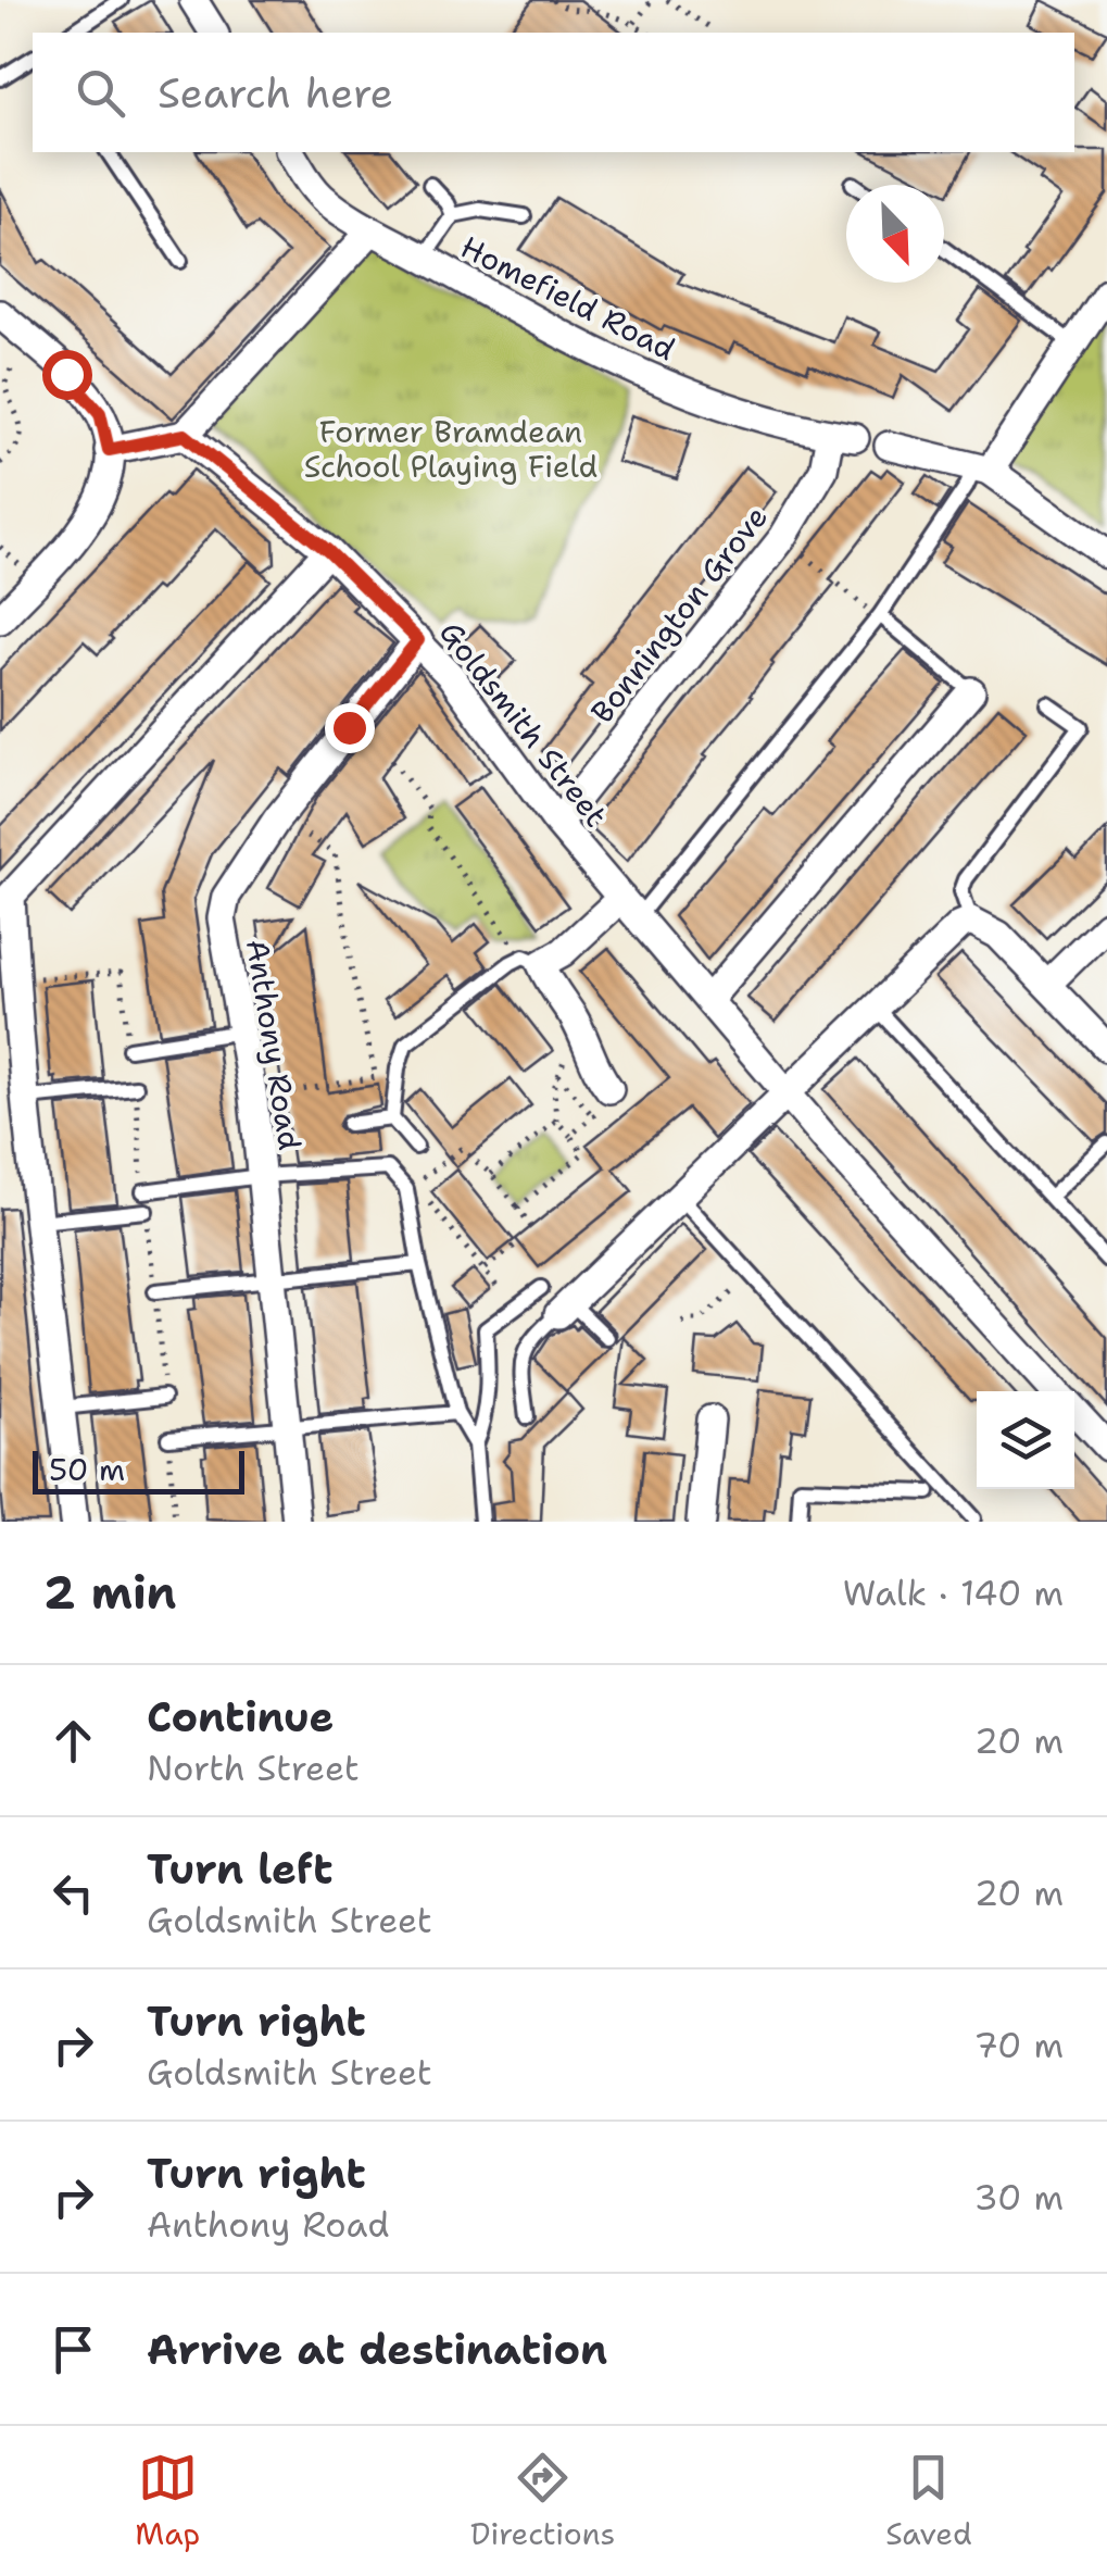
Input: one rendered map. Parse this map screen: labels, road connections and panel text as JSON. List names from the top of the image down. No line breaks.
{"streets":{"street":["Homefield Road","Bonnington Grove","Goldsmith Street","Anthony Road"]},"crossings":[["Homefield Road","Bonnington Grove"],["Bonnington Grove","Goldsmith Street"],["Goldsmith Street","Anthony Road"]],"parks":["Former Bramdean School Playing Field"],"scale_bar":"50 m","north":"bottom right","page":{"search":"Search here","scale":"50 m","heading":["2 min","Walk · 140 m"],"list":[["Continue","North Street","20 m"],["Turn left","Goldsmith Street","20 m"],["Turn right","Goldsmith Street","70 m"],["Turn right","Anthony Road","30 m"],"Arrive at destination"],"nav":["Map","Directions","Saved"]}}
